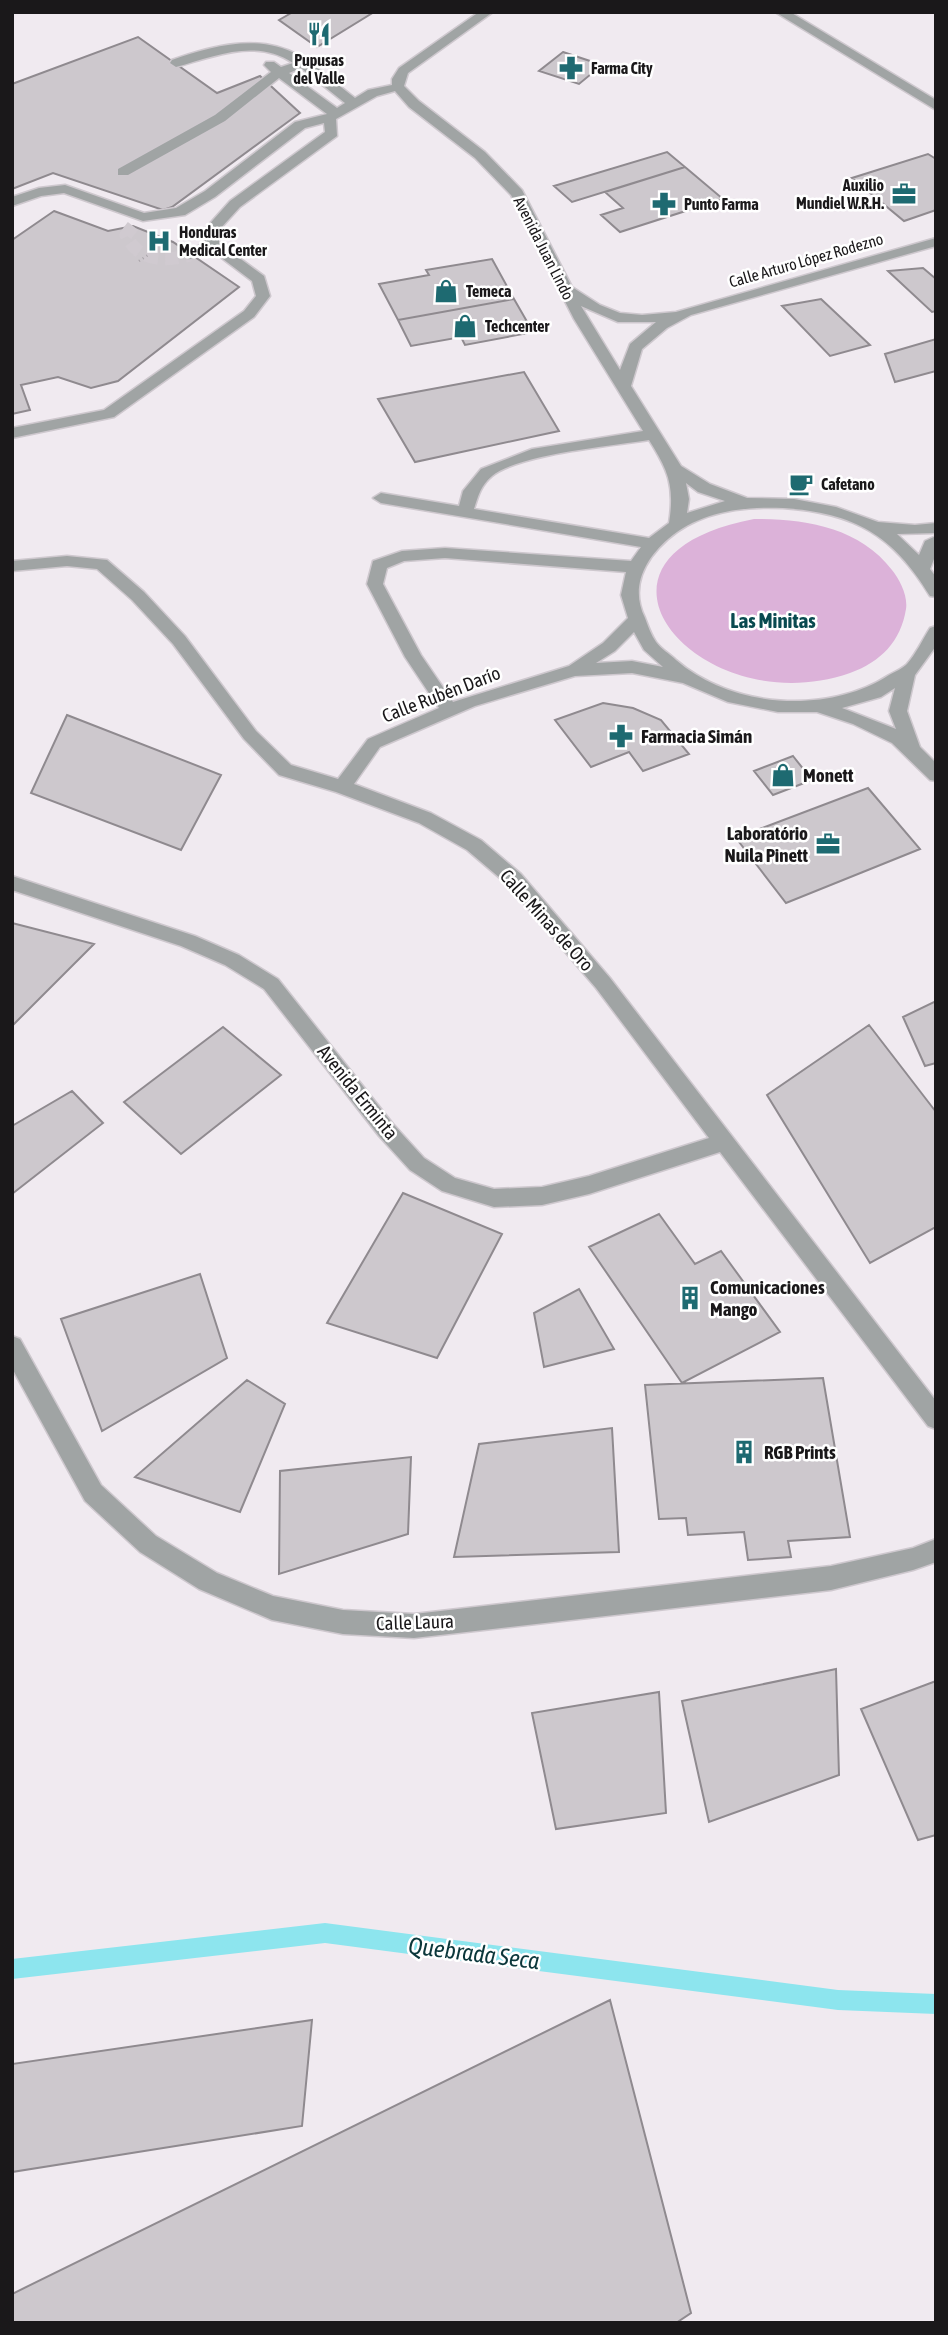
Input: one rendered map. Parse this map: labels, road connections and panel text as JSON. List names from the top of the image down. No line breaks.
{"streets":{"street":["Avenida Juan Lindo","Calle Arturo López Rodezno","Calle Rubén Darío","Calle Minas de Oro","Avenida Erminta","Calle Laura"]},"crossings":[["Avenida Juan Lindo","Calle Arturo López Rodezno"],["Calle Rubén Darío","Calle Minas de Oro"],["Calle Minas de Oro","Avenida Erminta"]],"districts":["Las Minitas"],"water":["Quebrada Seca"],"places":{"restaurant":["Pupusas del Valle"],"pharmacy":["Farma City","Punto Farma","Farmacia Simán"],"office":["Auxilio Mundiel W.R.H.","Laboratório Nuila Pinett"],"hospital":["Honduras Medical Center"],"shop":["Temeca","Techcenter","Monett"],"cafe":["Cafetano"],"building":["Comunicaciones Mango","RGB Prints"]}}
